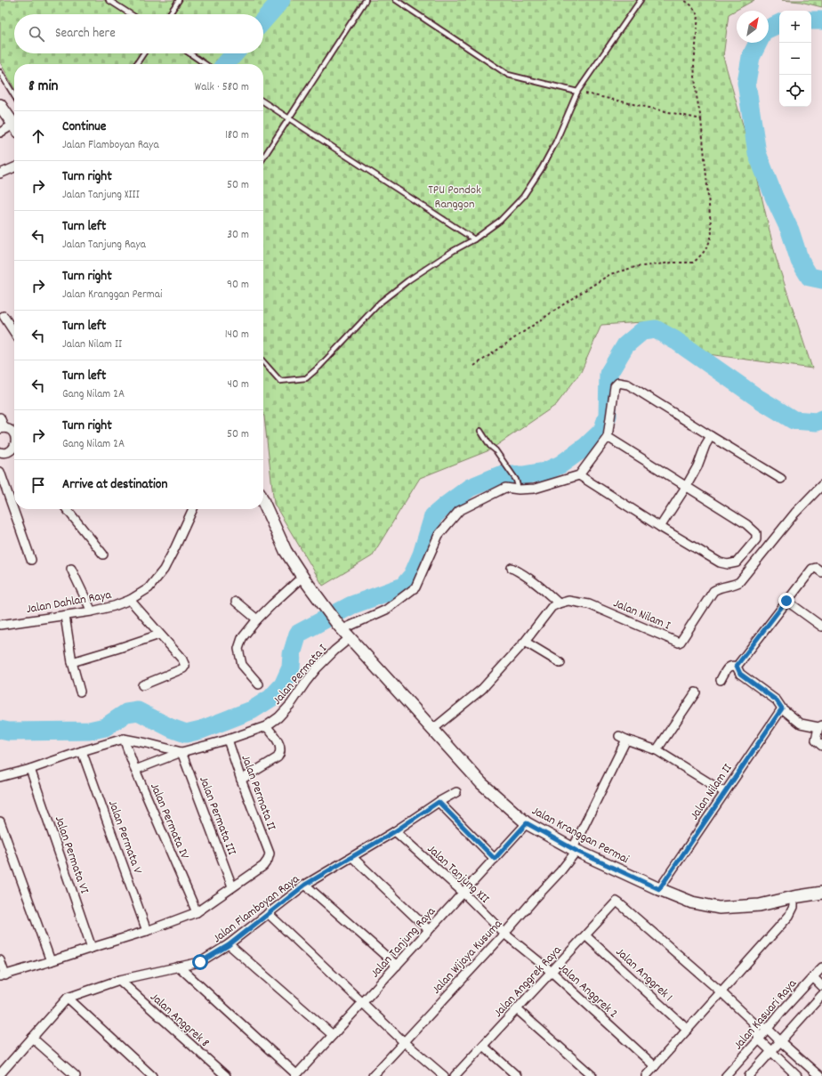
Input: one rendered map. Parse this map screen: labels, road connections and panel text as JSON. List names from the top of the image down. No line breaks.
{"streets":{"street":["Jalan Dahlan Raya","Jalan Nilam I","Jalan Permata I","Jalan Nilam II","Jalan Permata II","Jalan Permata III","Jalan Permata IV","Jalan Kranggan Permai","Jalan Permata V","Jalan Permata VI","Jalan Tanjung XII","Jalan Flamboyan Raya","Jalan Tanjung Raya","Jalan Wijaya Kusuma","Jalan Anggrek 1","Jalan Anggrek Raya","Jalan Anggrek 2","Jalan Kasuari Raya","Jalan Anggrek 8"]},"crossings":[["Jalan Permata I","Jalan Permata II"],["Jalan Permata I","Jalan Permata III"],["Jalan Permata I","Jalan Permata IV"],["Jalan Permata I","Jalan Kranggan Permai"],["Jalan Nilam II","Jalan Kranggan Permai"],["Jalan Permata II","Jalan Permata III"],["Jalan Kranggan Permai","Jalan Tanjung Raya"],["Jalan Kranggan Permai","Jalan Wijaya Kusuma"],["Jalan Tanjung XII","Jalan Flamboyan Raya"],["Jalan Tanjung XII","Jalan Tanjung Raya"],["Jalan Tanjung XII","Jalan Wijaya Kusuma"],["Jalan Tanjung XII","Jalan Anggrek 2"],["Jalan Flamboyan Raya","Jalan Anggrek 8"],["Jalan Wijaya Kusuma","Jalan Anggrek 2"],["Jalan Anggrek 1","Jalan Anggrek Raya"],["Jalan Anggrek Raya","Jalan Anggrek 2"]],"parks":["TPU Pondok Ranggon"],"north":"top right","page":{"map_buttons":["+","−"],"search":"Search here","heading":["8 min","Walk · 580 m"],"list":[["Continue","Jalan Flamboyan Raya","180 m"],["Turn right","Jalan Tanjung XIII","50 m"],["Turn left","Jalan Tanjung Raya","30 m"],["Turn right","Jalan Kranggan Permai","90 m"],["Turn left","Jalan Nilam II","140 m"],["Turn left","Gang Nilam 2A","40 m"],["Turn right","Gang Nilam 2A","50 m"],"Arrive at destination"]}}
